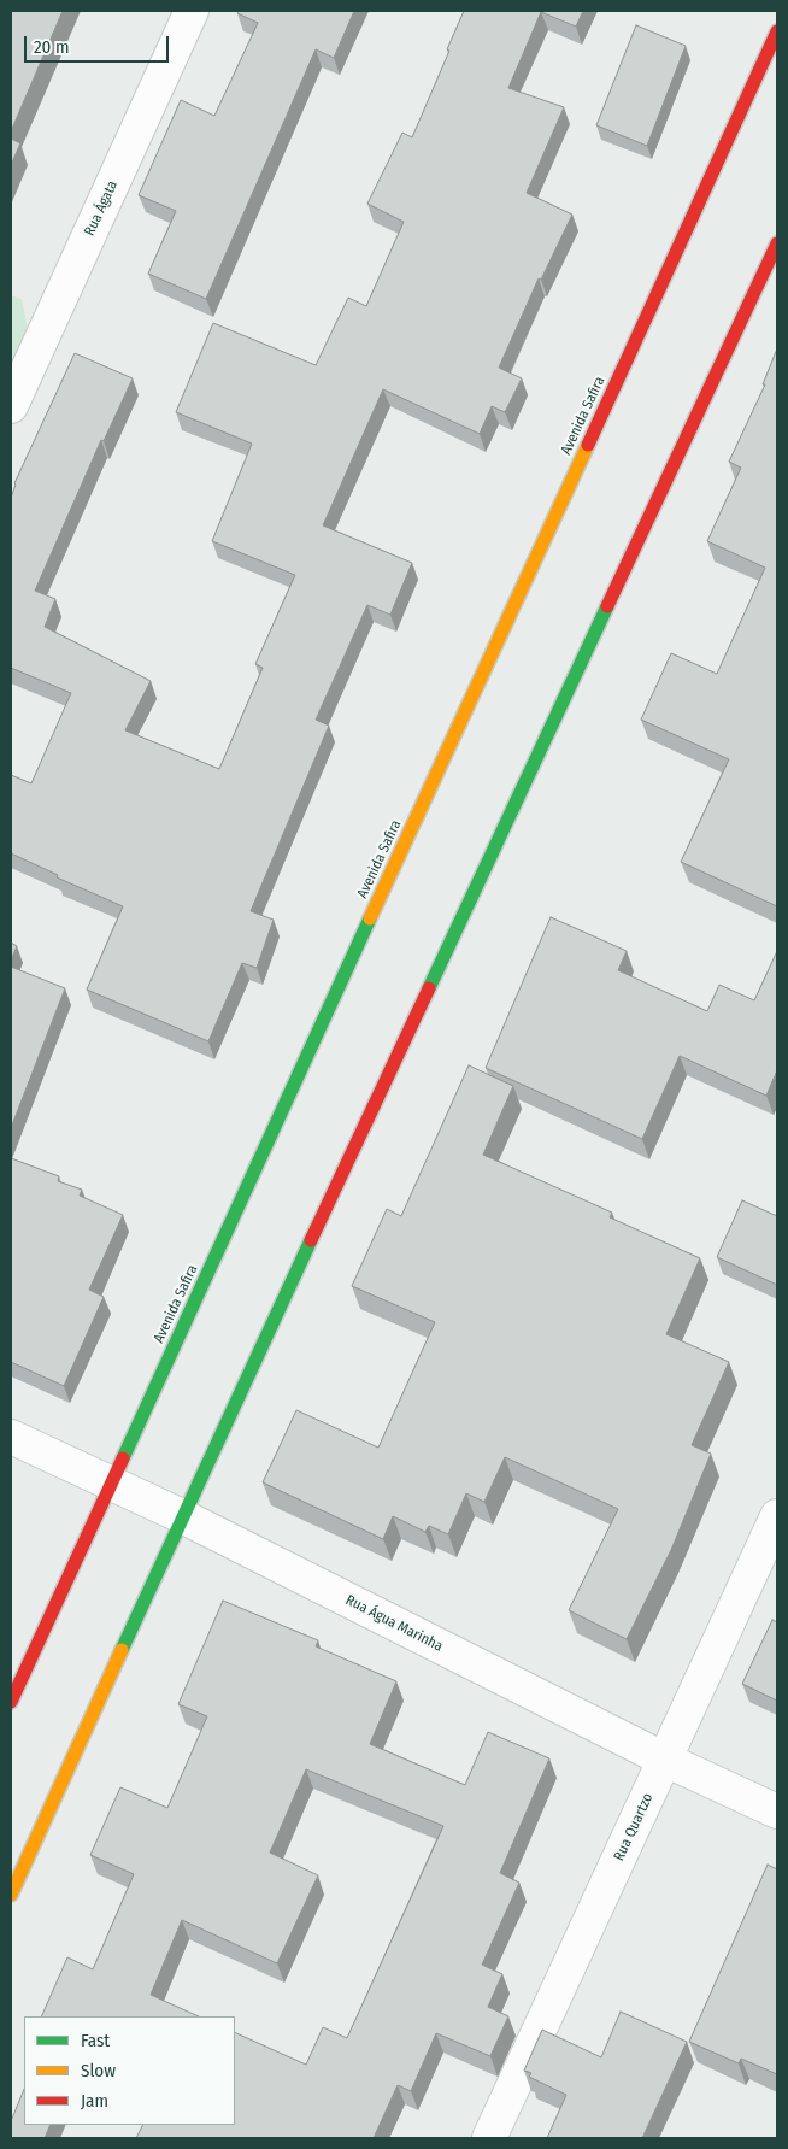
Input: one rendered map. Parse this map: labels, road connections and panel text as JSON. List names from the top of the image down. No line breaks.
{"streets":{"street":["Rua Ágata","Avenida Safira","Rua Água Marinha","Rua Quartzo"]},"crossings":[["Avenida Safira","Rua Água Marinha"],["Rua Água Marinha","Rua Quartzo"]],"legend":["Fast","Slow","Jam"],"scale_bar":"20 m"}
